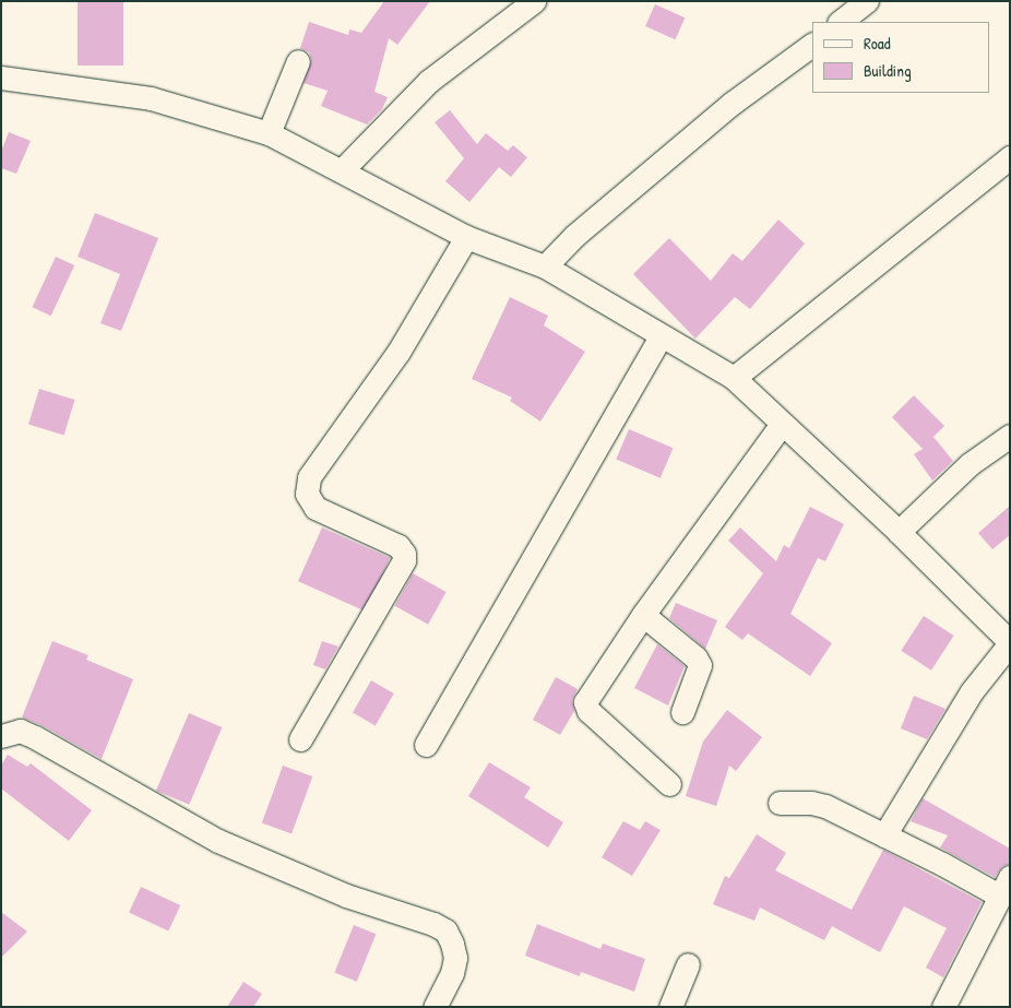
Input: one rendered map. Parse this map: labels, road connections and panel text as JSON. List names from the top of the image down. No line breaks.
{"legend":["Road","Building"]}
